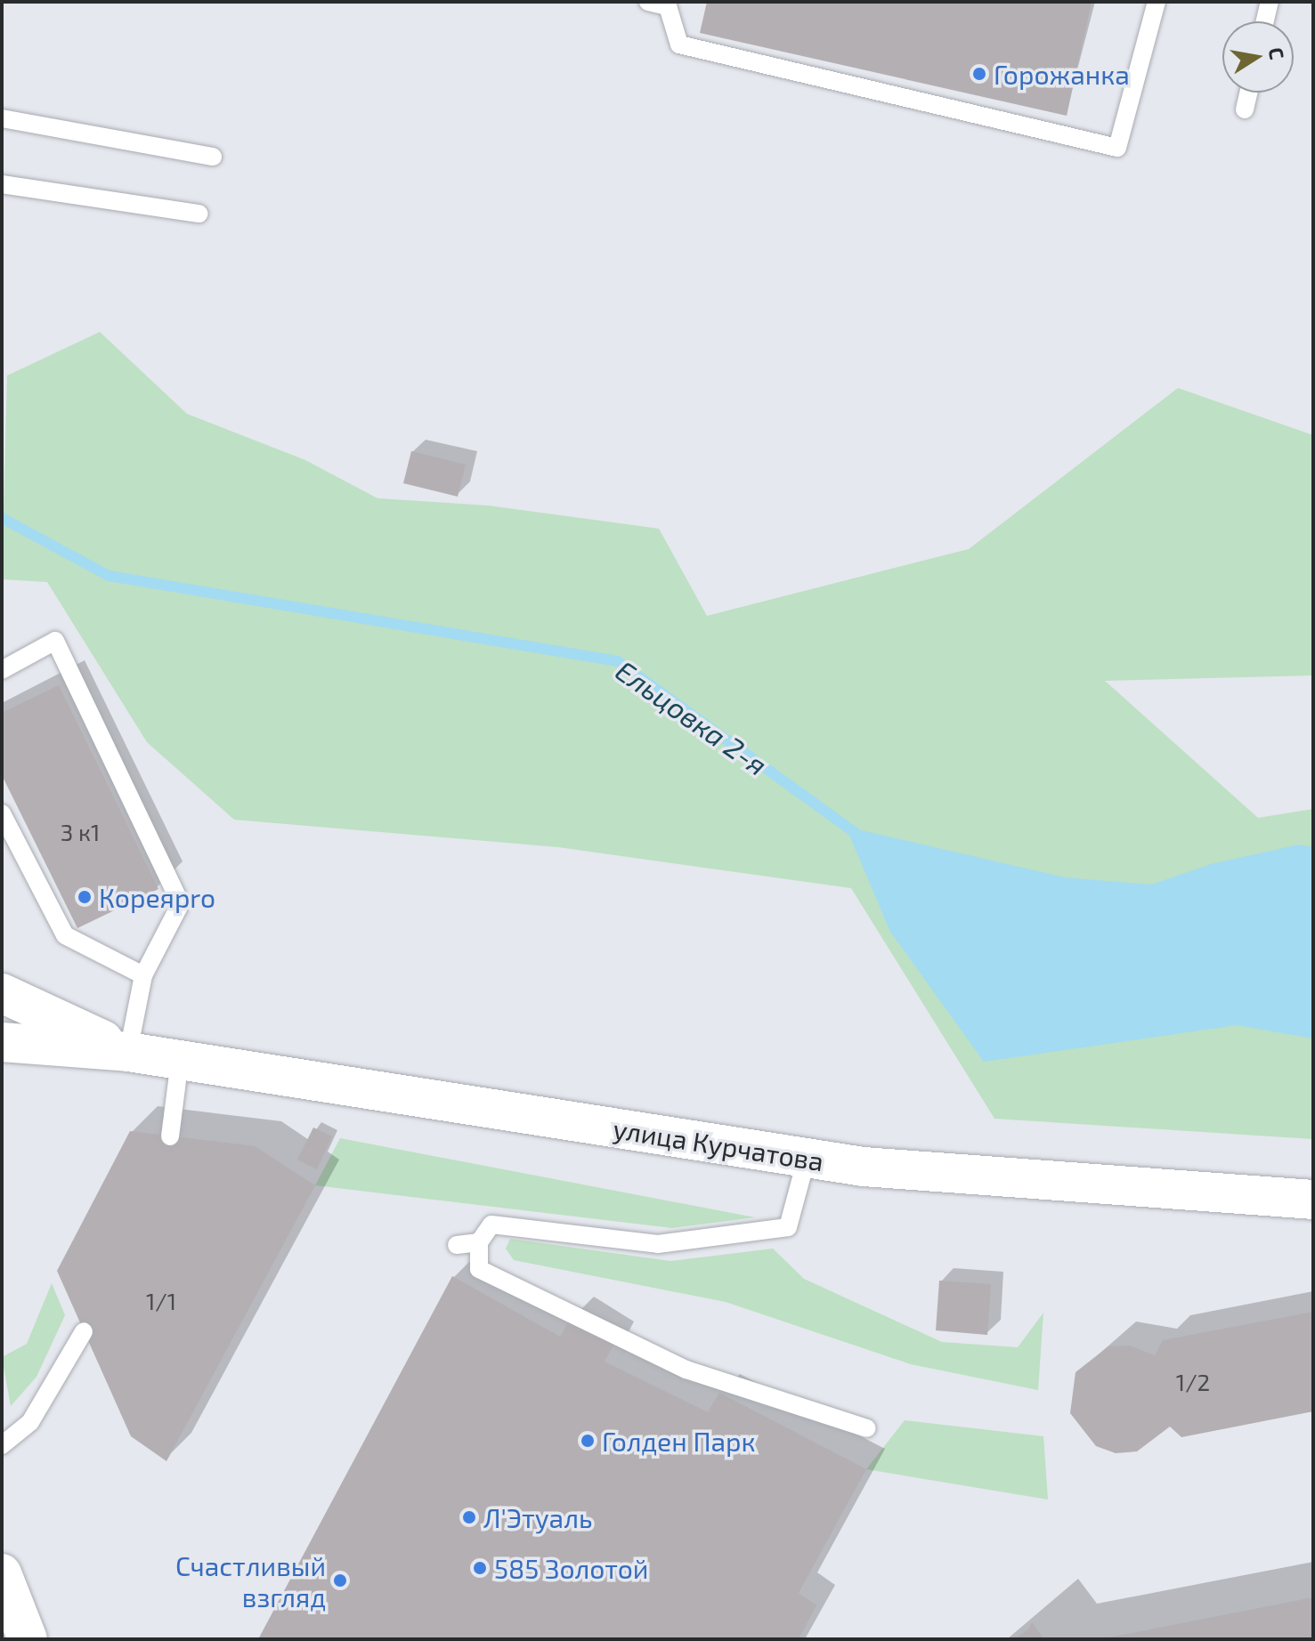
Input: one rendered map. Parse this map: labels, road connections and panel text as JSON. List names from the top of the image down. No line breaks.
{"streets":{"main road":["улица Курчатова"]},"water":["Ельцовка 2-я"],"places":["Горожанка","Кореяpro","Голден Парк","Л'Этуаль","585 Золотой","Счастливый взгляд"],"house_numbers":["3 к1","1/1","1/2"],"north":"right"}
